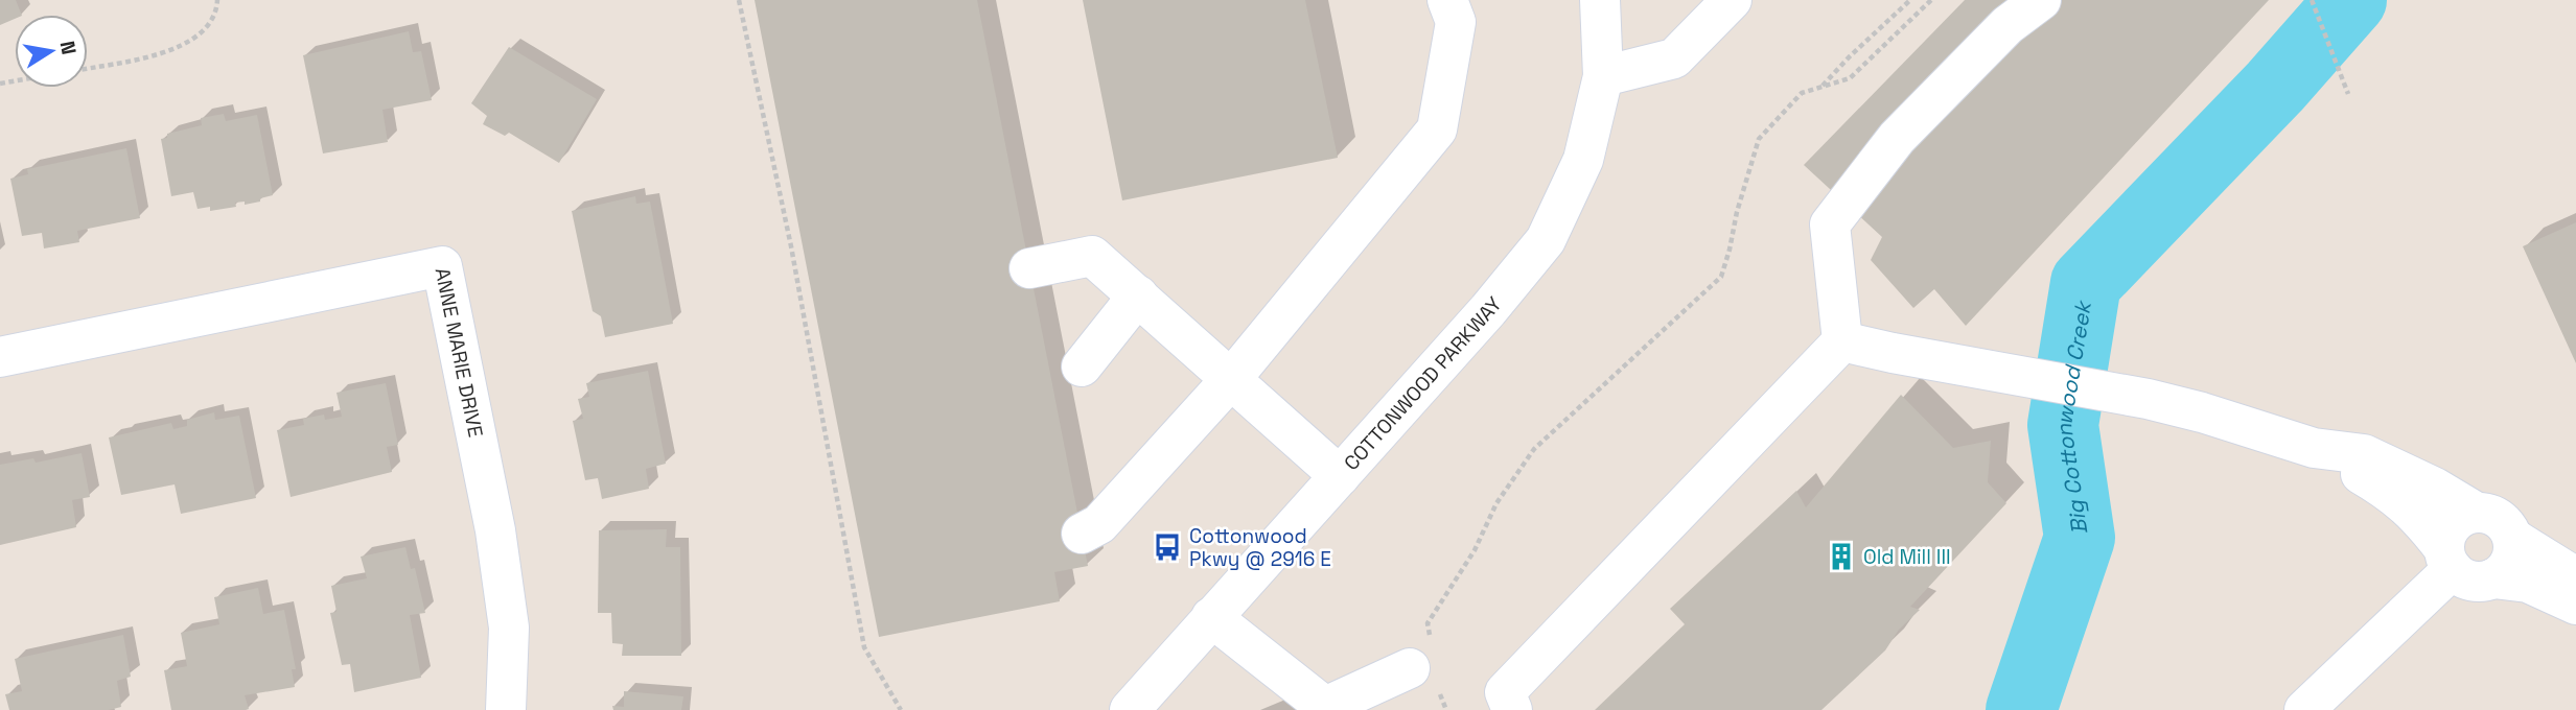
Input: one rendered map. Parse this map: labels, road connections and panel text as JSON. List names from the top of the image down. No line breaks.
{"streets":{"street":["ANNE MARIE DRIVE","COTTONWOOD PARKWAY"]},"water":["Big Cottonwood Creek"],"places":{"bus stop":["Cottonwood Pkwy @ 2916 E"],"building":["Old Mill III"]},"north":"right"}
